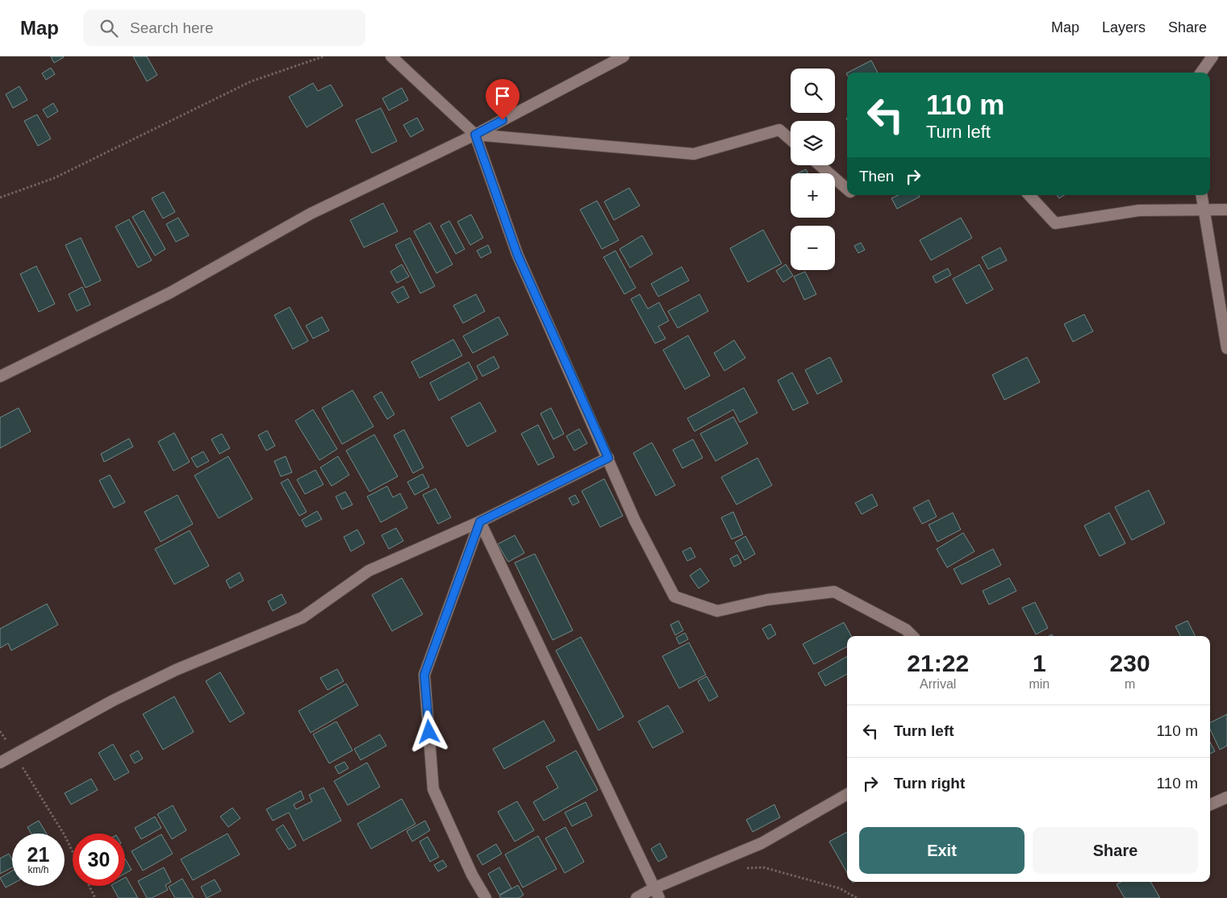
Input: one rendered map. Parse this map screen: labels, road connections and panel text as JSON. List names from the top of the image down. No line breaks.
{"page":{"header":"Map","search":"Search here","nav":["Map","Layers","Share"],"map_buttons":["+","−"],"turn":["110 m","Turn left"],"then":"Then","eta":["21:22","Arrival","1","min","230","m"],"list":[{"name":"Turn left","value":"110 m"},{"name":"Turn right","value":"110 m"}],"buttons":["Exit","Share"],"speed":"21 km/h","limit":"30"}}
